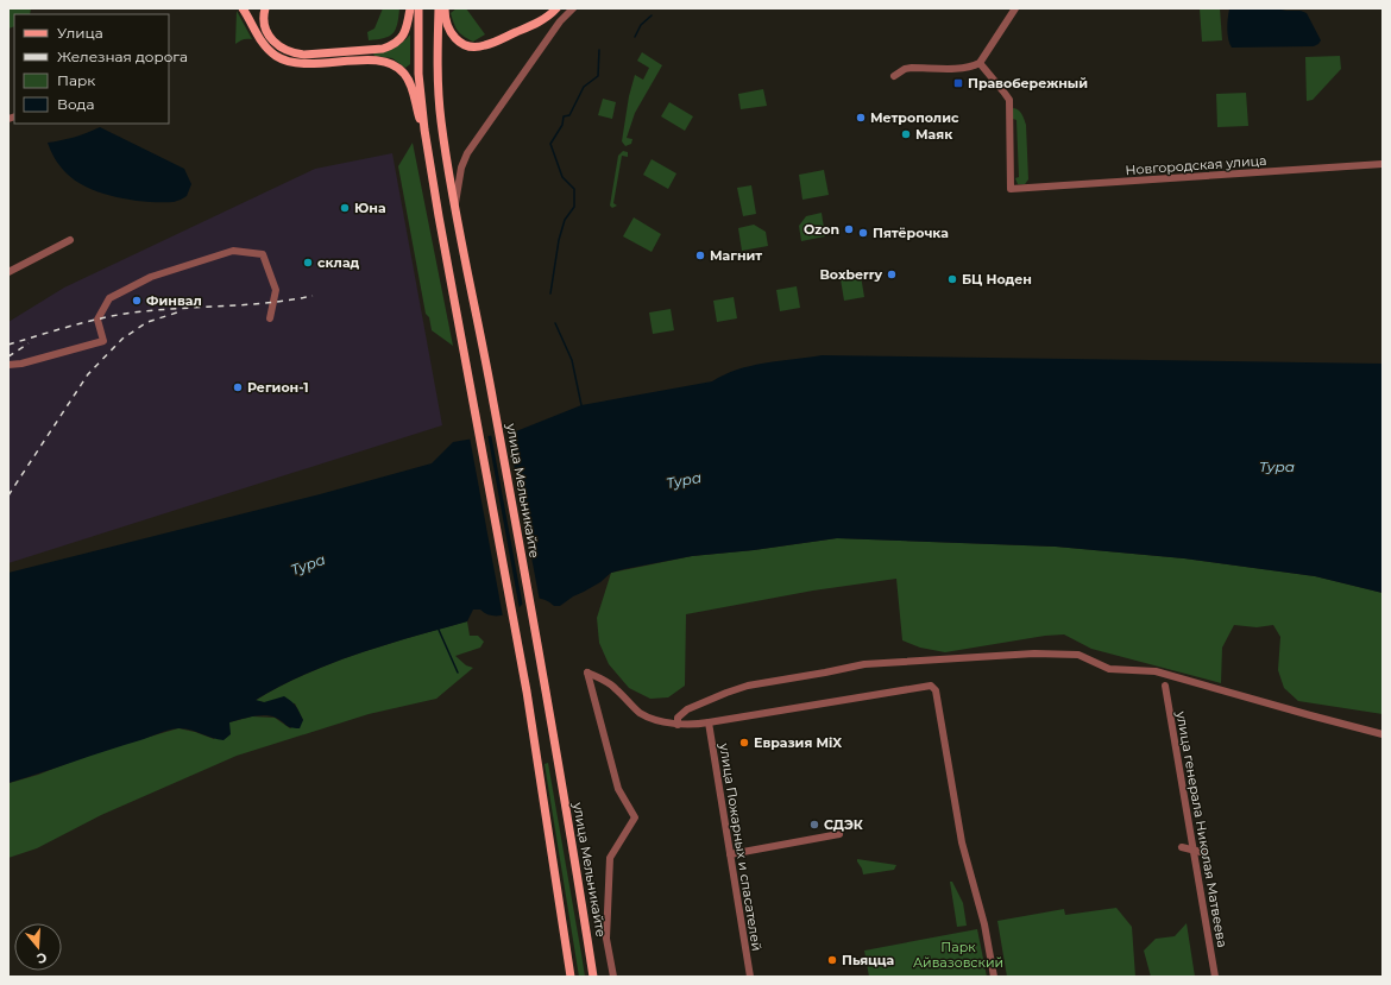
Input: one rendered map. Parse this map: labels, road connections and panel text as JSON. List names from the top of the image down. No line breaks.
{"streets":{"main road":["улица Мельникайте"],"street":["Новгородская улица","улица генерала Николая Матвеева","улица Пожарных и спасателей"]},"water":["Тура"],"parks":["Парк Айвазовский"],"places":{"transit":["Правобережный"],"other":["Метрополис","Маяк","Юна","Ozon","Пятёрочка","Магнит","склад","Boxberry","БЦ Ноден","Финвал","Регион-1","Евразия MiX","СДЭК","Пьяцца"]},"legend":["Улица","Железная дорога","Парк","Вода"],"north":"bottom"}
